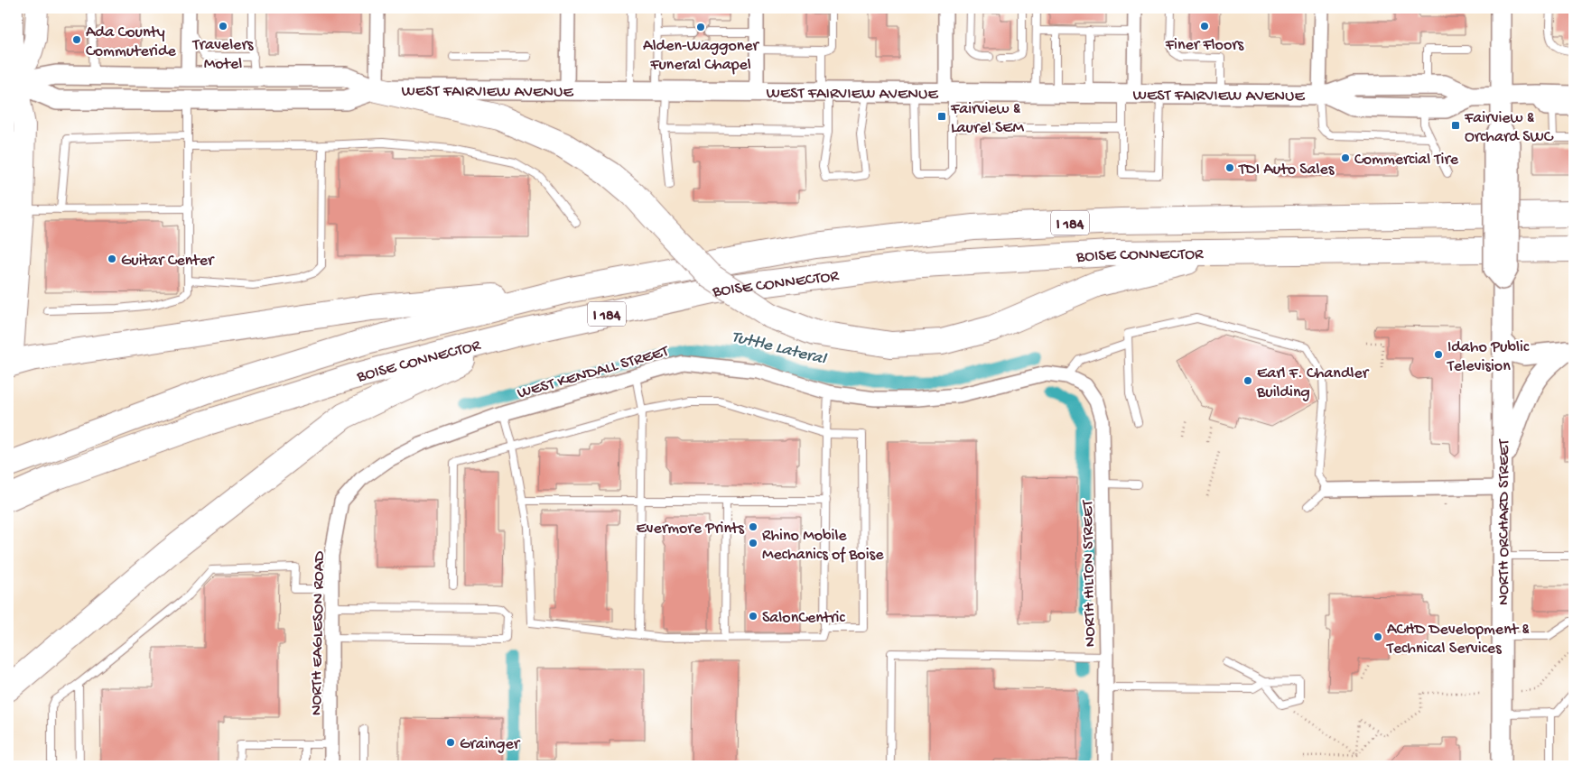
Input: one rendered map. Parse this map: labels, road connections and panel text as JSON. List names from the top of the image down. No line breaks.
{"streets":{"highway":["I 184","BOISE CONNECTOR"],"main road":["WEST FAIRVIEW AVENUE","NORTH ORCHARD STREET"],"street":["WEST KENDALL STREET","NORTH HILTON STREET","NORTH EAGLESON ROAD"]},"crossings":[["WEST FAIRVIEW AVENUE","NORTH ORCHARD STREET"],["WEST KENDALL STREET","NORTH HILTON STREET"],["WEST KENDALL STREET","NORTH EAGLESON ROAD"]],"water":["Tuttle Lateral"],"places":{"other":["Travelers Motel","Finer Floors","Alden-Waggoner Funeral Chapel","Ada County Commuteride","Commercial Tire","TDI Auto Sales","Guitar Center","Idaho Public Television","Earl F. Chandler Building","Evermore Prints","Rhino Mobile Mechanics of Boise","SalonCentric","ACHD Development & Technical Services","Grainger"],"transit":["Fairview & Laurel SEM","Fairview & Orchard SWC"]}}
